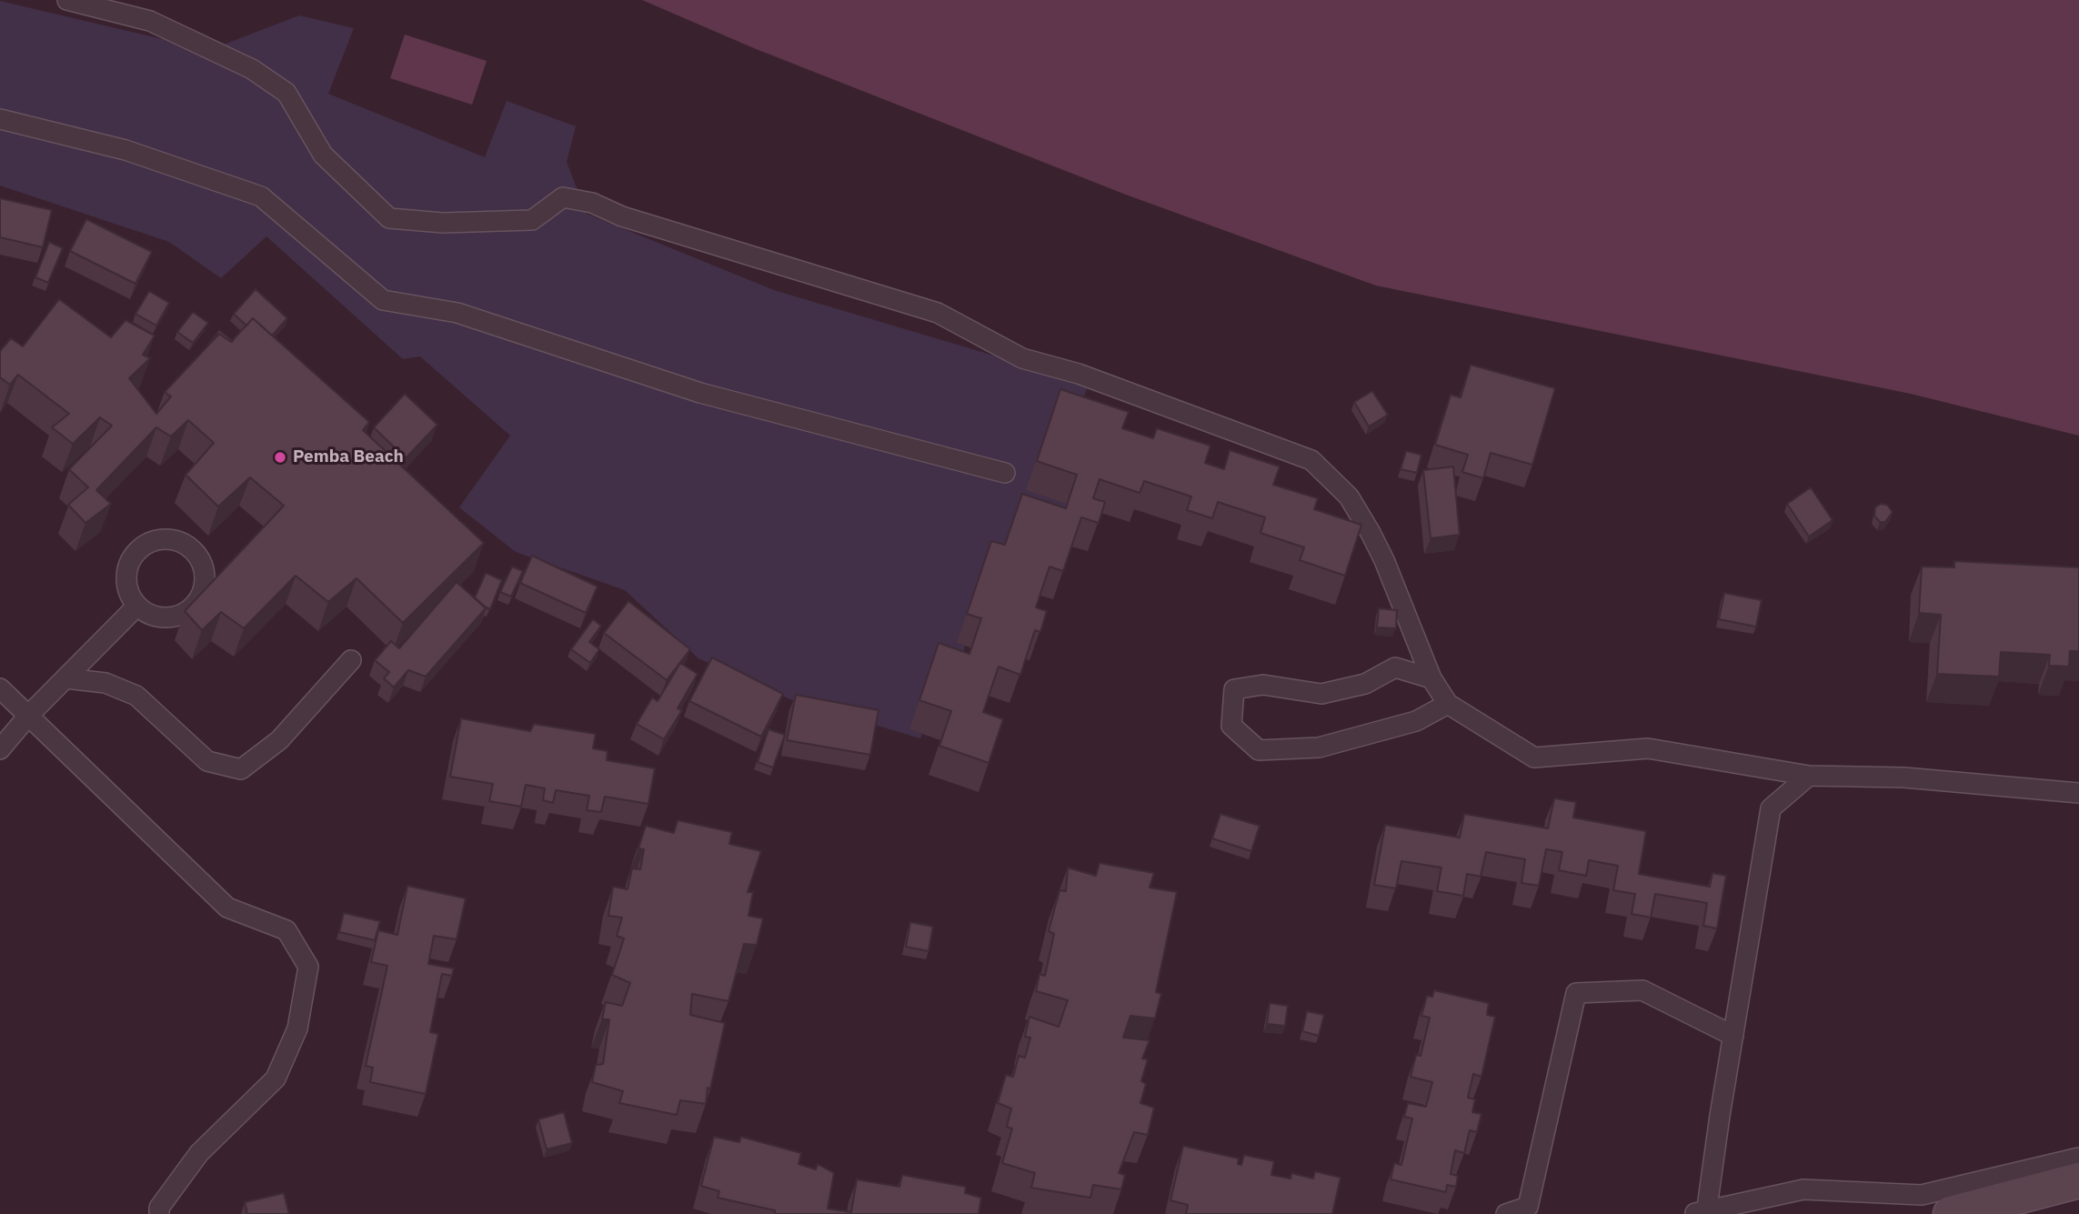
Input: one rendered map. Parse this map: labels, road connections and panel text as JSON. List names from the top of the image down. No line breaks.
{"places":["Pemba Beach"]}
